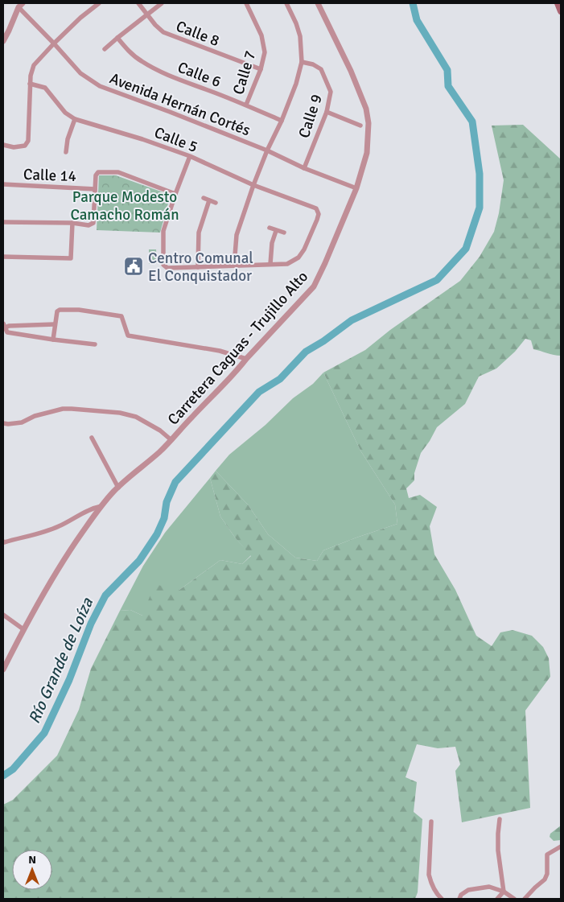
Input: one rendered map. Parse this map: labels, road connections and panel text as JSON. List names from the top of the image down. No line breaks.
{"streets":{"street":["Calle 8","Calle 7","Calle 6","Avenida Hernán Cortés","Calle 9","Calle 5","Calle 14","Carretera Caguas - Trujillo Alto"]},"crossings":[["Calle 8","Calle 7"],["Calle 7","Calle 6"],["Avenida Hernán Cortés","Calle 9"],["Avenida Hernán Cortés","Carretera Caguas - Trujillo Alto"]],"water":["Río Grande de Loíza"],"parks":["Parque Modesto Camacho Román"],"places":{"public building":["Centro Comunal El Conquistador"]},"north":"top"}
